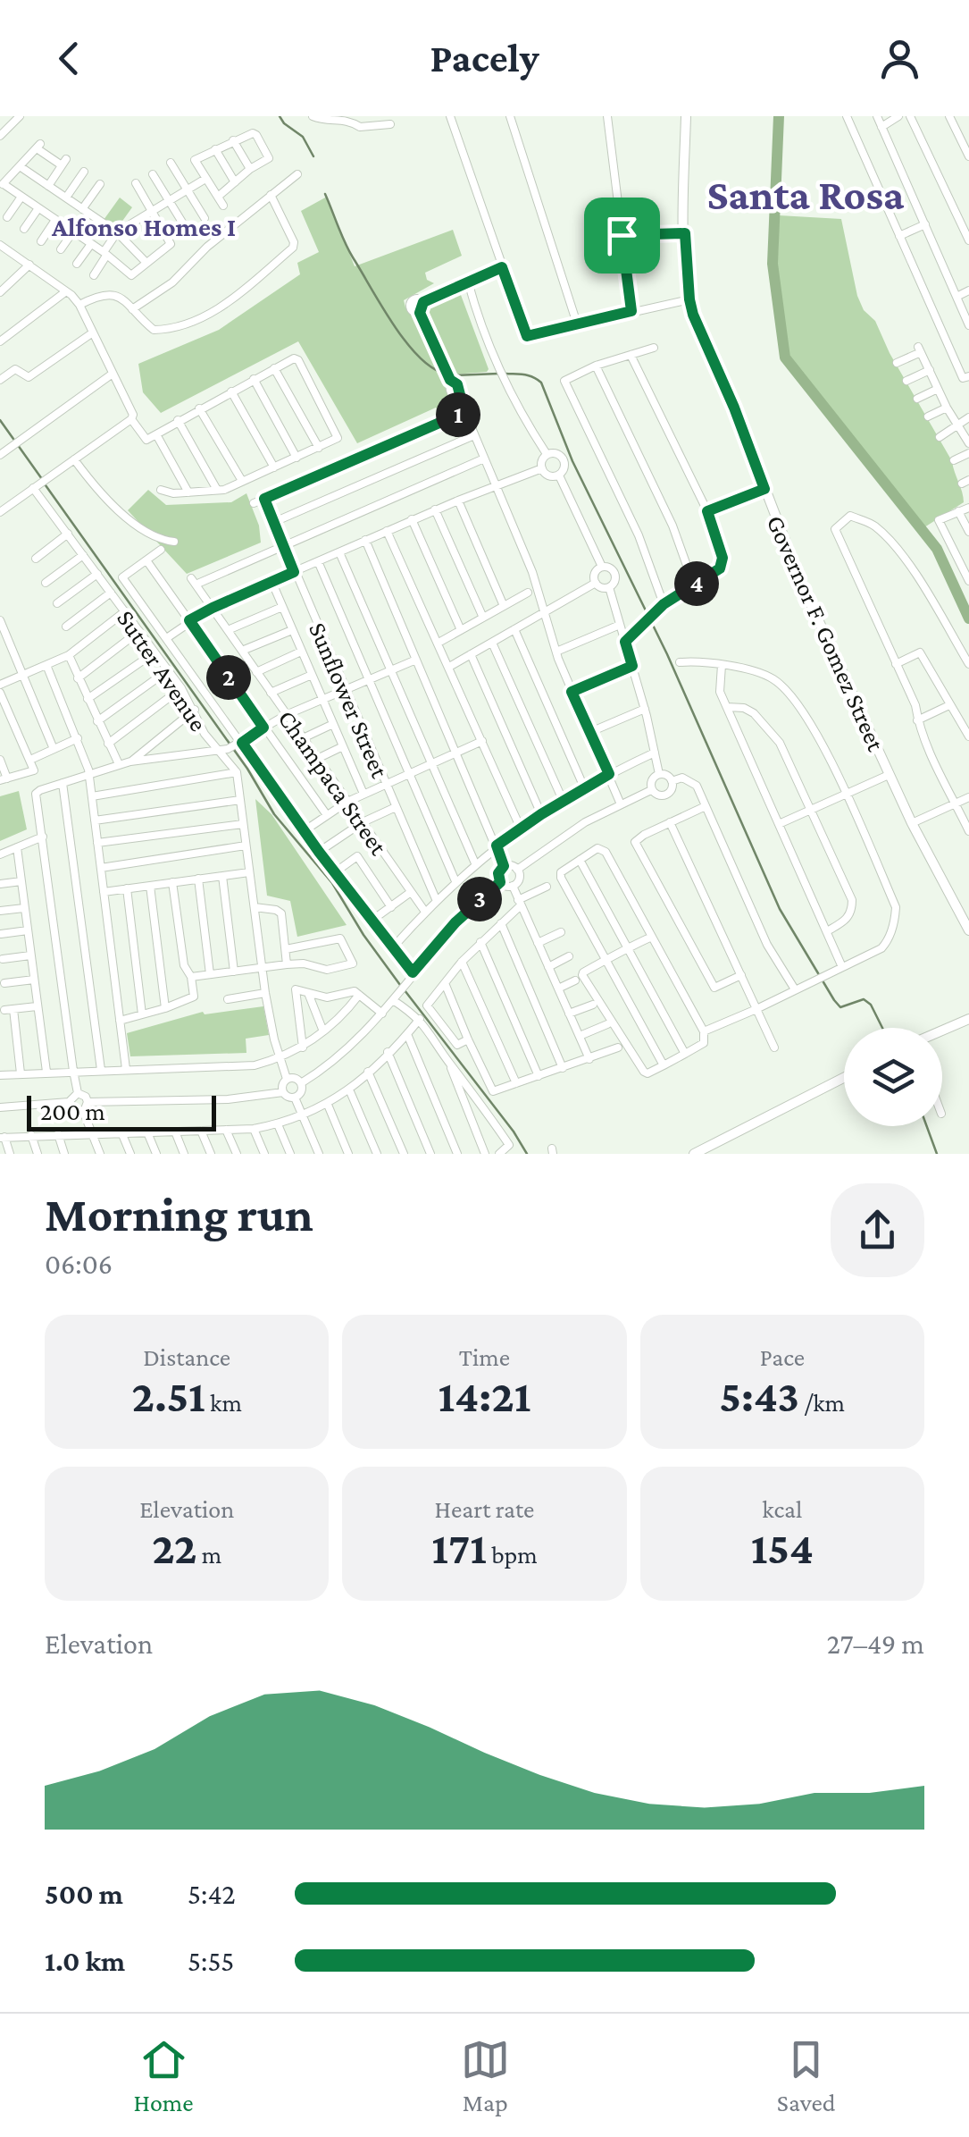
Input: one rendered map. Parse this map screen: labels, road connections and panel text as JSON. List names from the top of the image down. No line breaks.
{"streets":{"street":["Governor F. Gomez Street","Sutter Avenue","Sunflower Street","Champaca Street"]},"crossings":[["Sunflower Street","Champaca Street"]],"districts":["Santa Rosa","Alfonso Homes I"],"scale_bar":"200 m","page":{"header":"Pacely","pins":["1","4","2","3"],"scale":"200 m","heading":["Morning run","06:06"],"stats":[["Distance","2.51 km"],["Time","14:21"],["Pace","5:43 /km"],["Elevation","22 m"],["Heart rate","171 bpm"],["kcal","154"]],"chart":["Elevation","27–49 m"],"list":[{"name":"500 m","note":"5:42"},{"name":"1.0 km","note":"5:55"}],"tabs":["Home","Map","Saved"]}}
